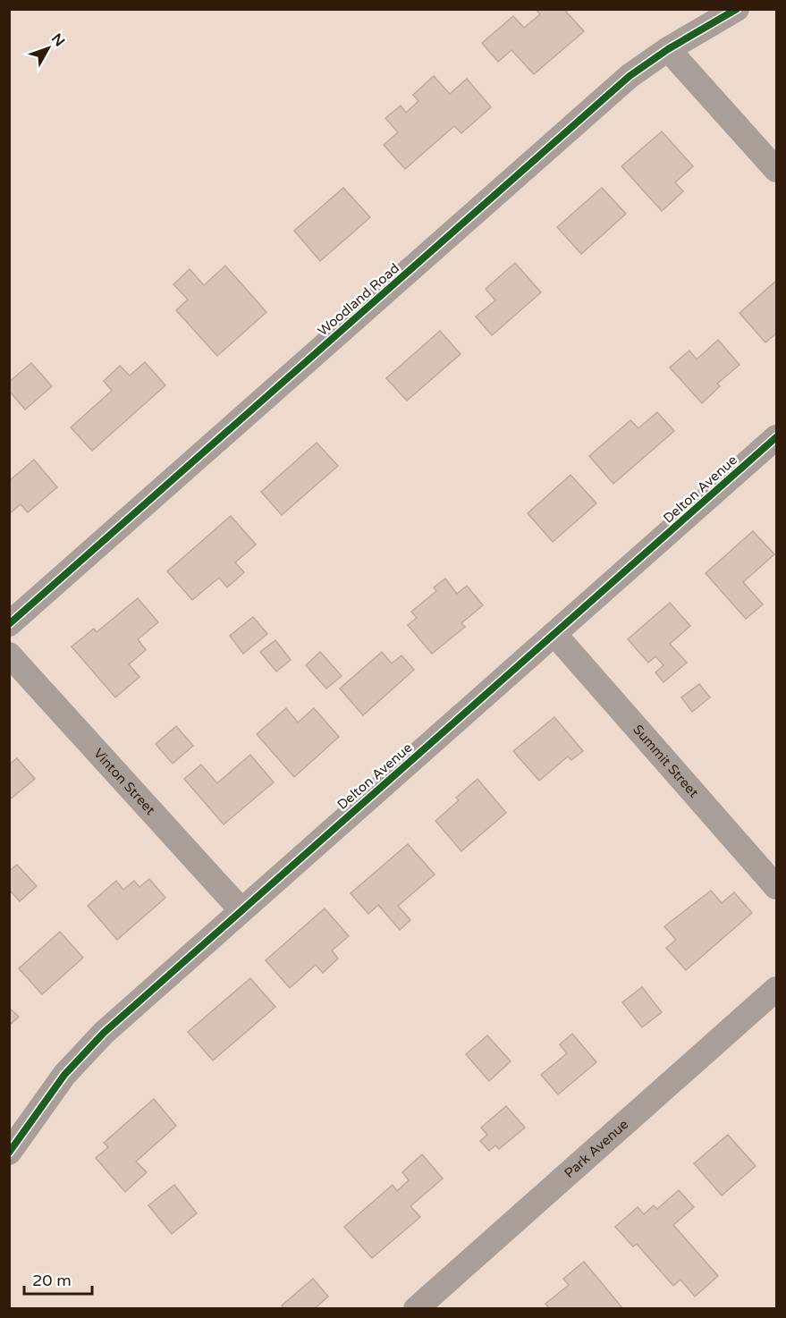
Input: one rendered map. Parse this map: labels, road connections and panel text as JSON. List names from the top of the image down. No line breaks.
{"streets":{"street":["Woodland Road","Delton Avenue","Summit Street","Vinton Street","Park Avenue"]},"crossings":[["Delton Avenue","Summit Street"],["Delton Avenue","Vinton Street"]],"scale_bar":"20 m","north":"top right"}
